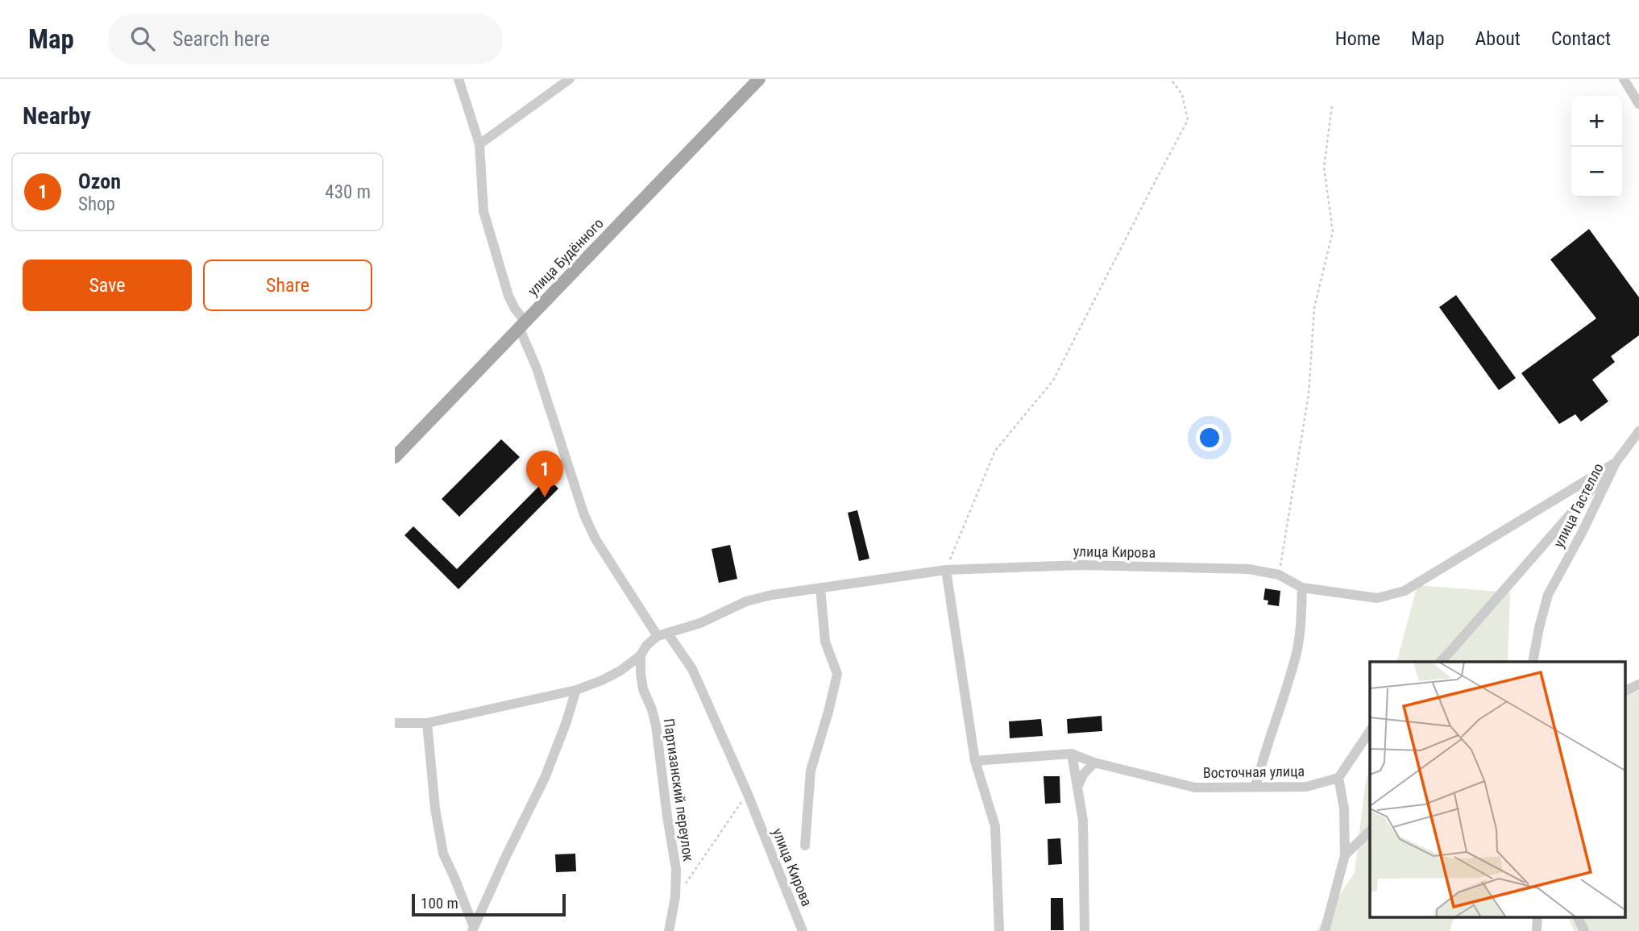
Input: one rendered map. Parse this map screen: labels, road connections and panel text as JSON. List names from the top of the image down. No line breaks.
{"streets":{"main road":["улица Будённого"],"street":["улица Гастелло","улица Кирова","Восточная улица","Партизанский переулок"]},"crossings":[["улица Гастелло","улица Кирова"]],"scale_bar":"100 m","page":{"header":"Map","search":"Search here","nav":["Home","Map","About","Contact"],"heading":"Nearby","map_buttons":["+","−"],"list":[{"mark":"1","name":"Ozon","note":"Shop","value":"430 m"}],"buttons":["Save","Share"],"pins":"1","scale":"100 m"}}
